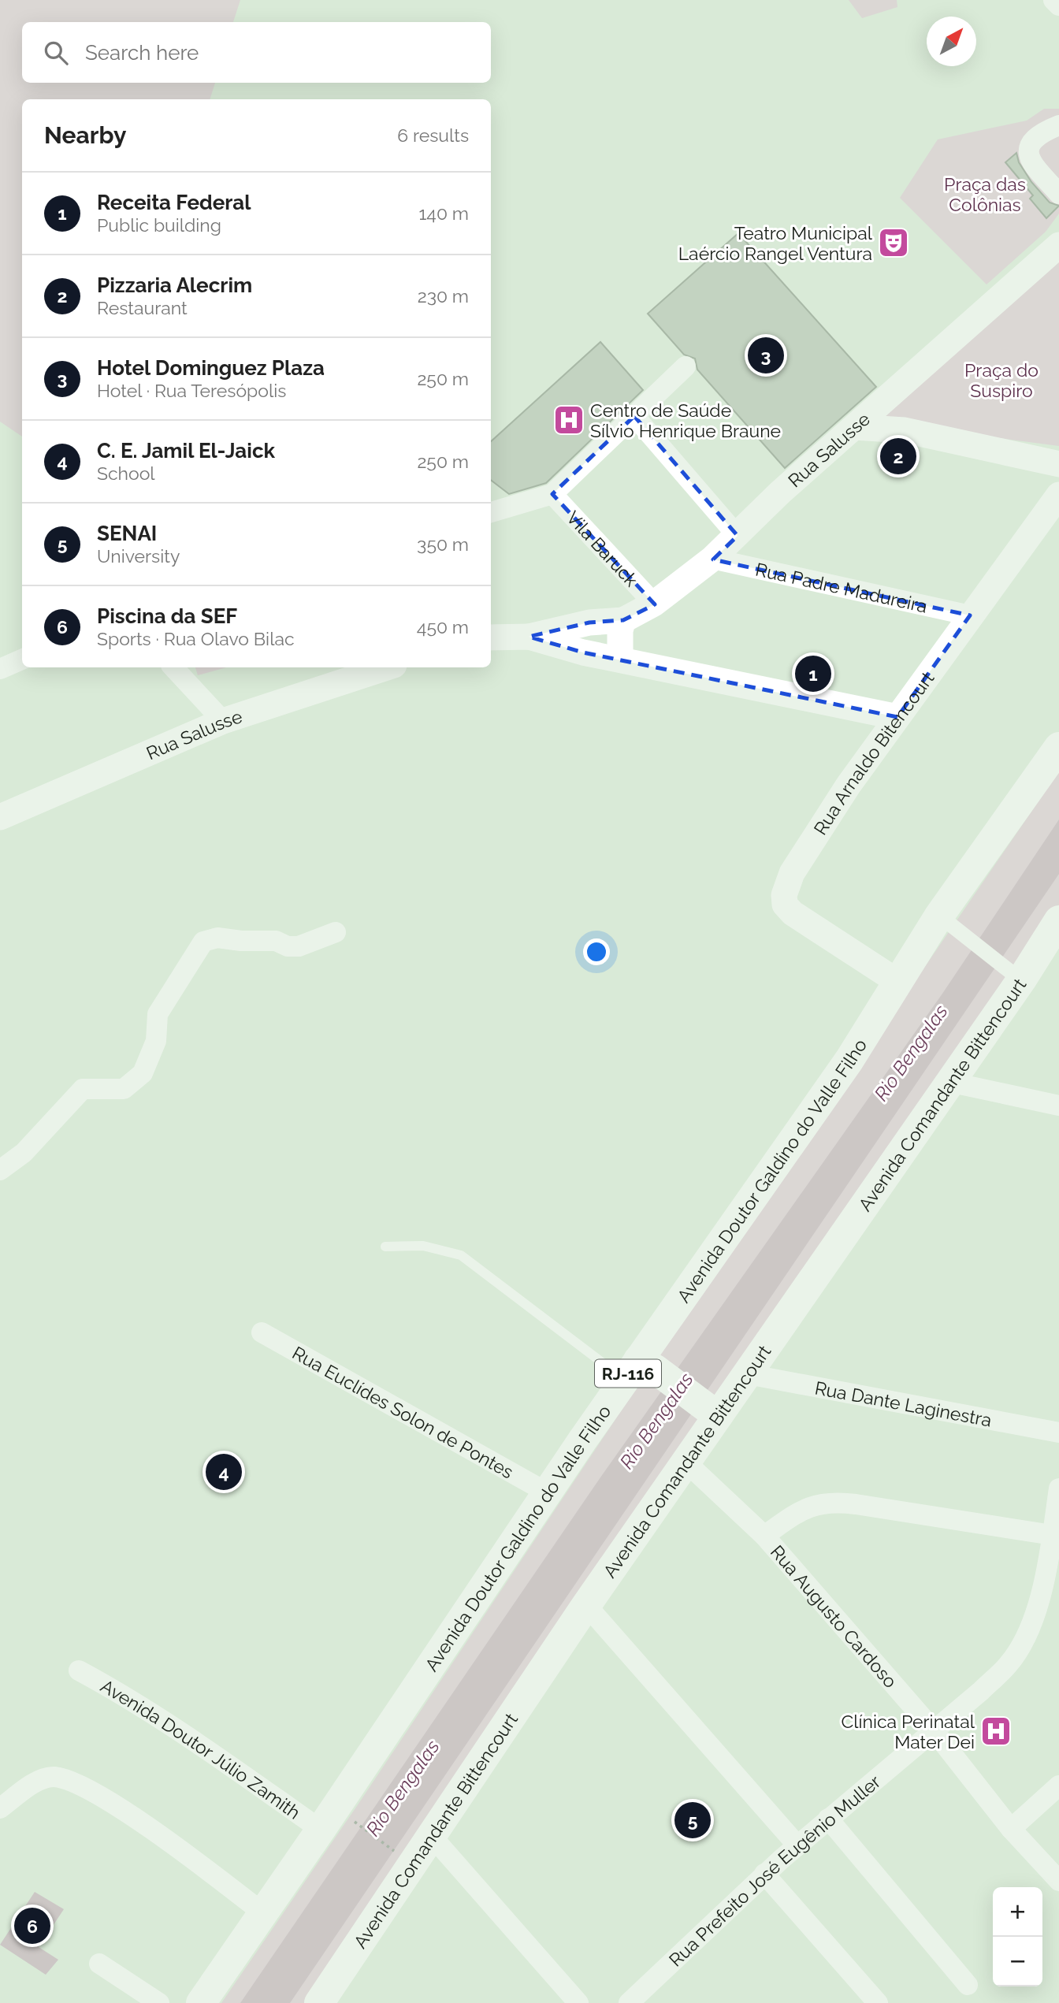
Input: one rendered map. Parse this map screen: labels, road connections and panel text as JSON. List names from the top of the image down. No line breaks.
{"streets":{"main road":["Avenida Comandante Bittencourt","Avenida Doutor Galdino do Valle Filho","RJ-116"],"street":["Rua Salusse","Vila Baruck","Rua Padre Madureira","Rua Arnaldo Bitencourt","Rua Dante Laginestra","Rua Euclídes Solon de Pontes","Rua Augusto Cardoso","Avenida Doutor Júlio Zamith","Rua Prefeito José Eugênio Muller"]},"crossings":[["Rua Salusse","Vila Baruck"],["Rua Salusse","Rua Padre Madureira"],["Rua Padre Madureira","Rua Arnaldo Bitencourt"],["Rua Arnaldo Bitencourt","Avenida Doutor Galdino do Valle Filho"],["Avenida Comandante Bittencourt","Rua Dante Laginestra"],["Avenida Comandante Bittencourt","Rua Augusto Cardoso"],["Avenida Doutor Galdino do Valle Filho","Rua Euclídes Solon de Pontes"],["Avenida Doutor Galdino do Valle Filho","Avenida Doutor Júlio Zamith"],["Rua Augusto Cardoso","Rua Prefeito José Eugênio Muller"]],"water":["Rio Bengalas"],"parks":["Praça das Colônias","Praça do Suspiro"],"places":{"theatre":["Teatro Municipal Laércio Rangel Ventura"],"hospital":["Centro de Saúde Sílvio Henrique Braune","Clínica Perinatal Mater Dei"]},"north":"top right","page":{"search":"Search here","heading":["Nearby","6 results"],"list":[{"mark":"1","name":"Receita Federal","note":"Public building","value":"140 m"},{"mark":"2","name":"Pizzaria Alecrim","note":"Restaurant","value":"230 m"},{"mark":"3","name":"Hotel Dominguez Plaza","note":"Hotel · Rua Teresópolis","value":"250 m"},{"mark":"4","name":"C. E. Jamil El-Jaick","note":"School","value":"250 m"},{"mark":"5","name":"SENAI","note":"University","value":"350 m"},{"mark":"6","name":"Piscina da SEF","note":"Sports · Rua Olavo Bilac","value":"450 m"}],"pins":["3","2","1","4","5","6"],"map_buttons":["+","−"]}}
